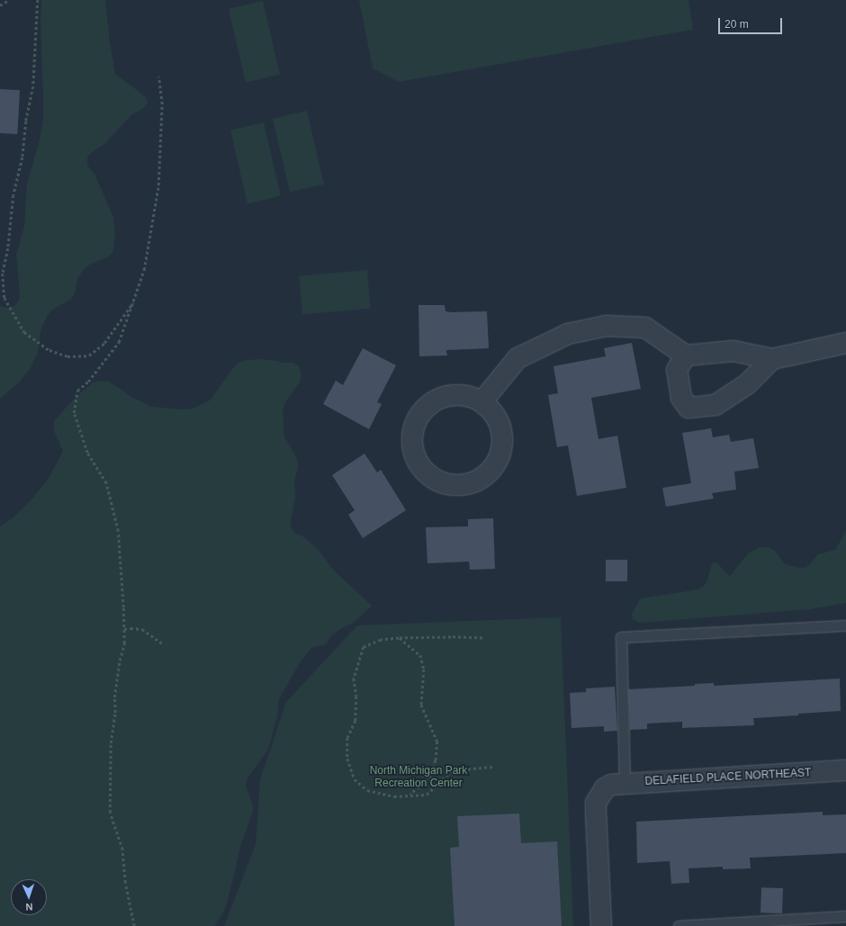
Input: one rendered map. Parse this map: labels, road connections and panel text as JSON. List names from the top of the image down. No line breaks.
{"streets":{"street":["DELAFIELD PLACE NORTHEAST"]},"parks":["North Michigan Park Recreation Center"],"scale_bar":"20 m","north":"bottom"}
